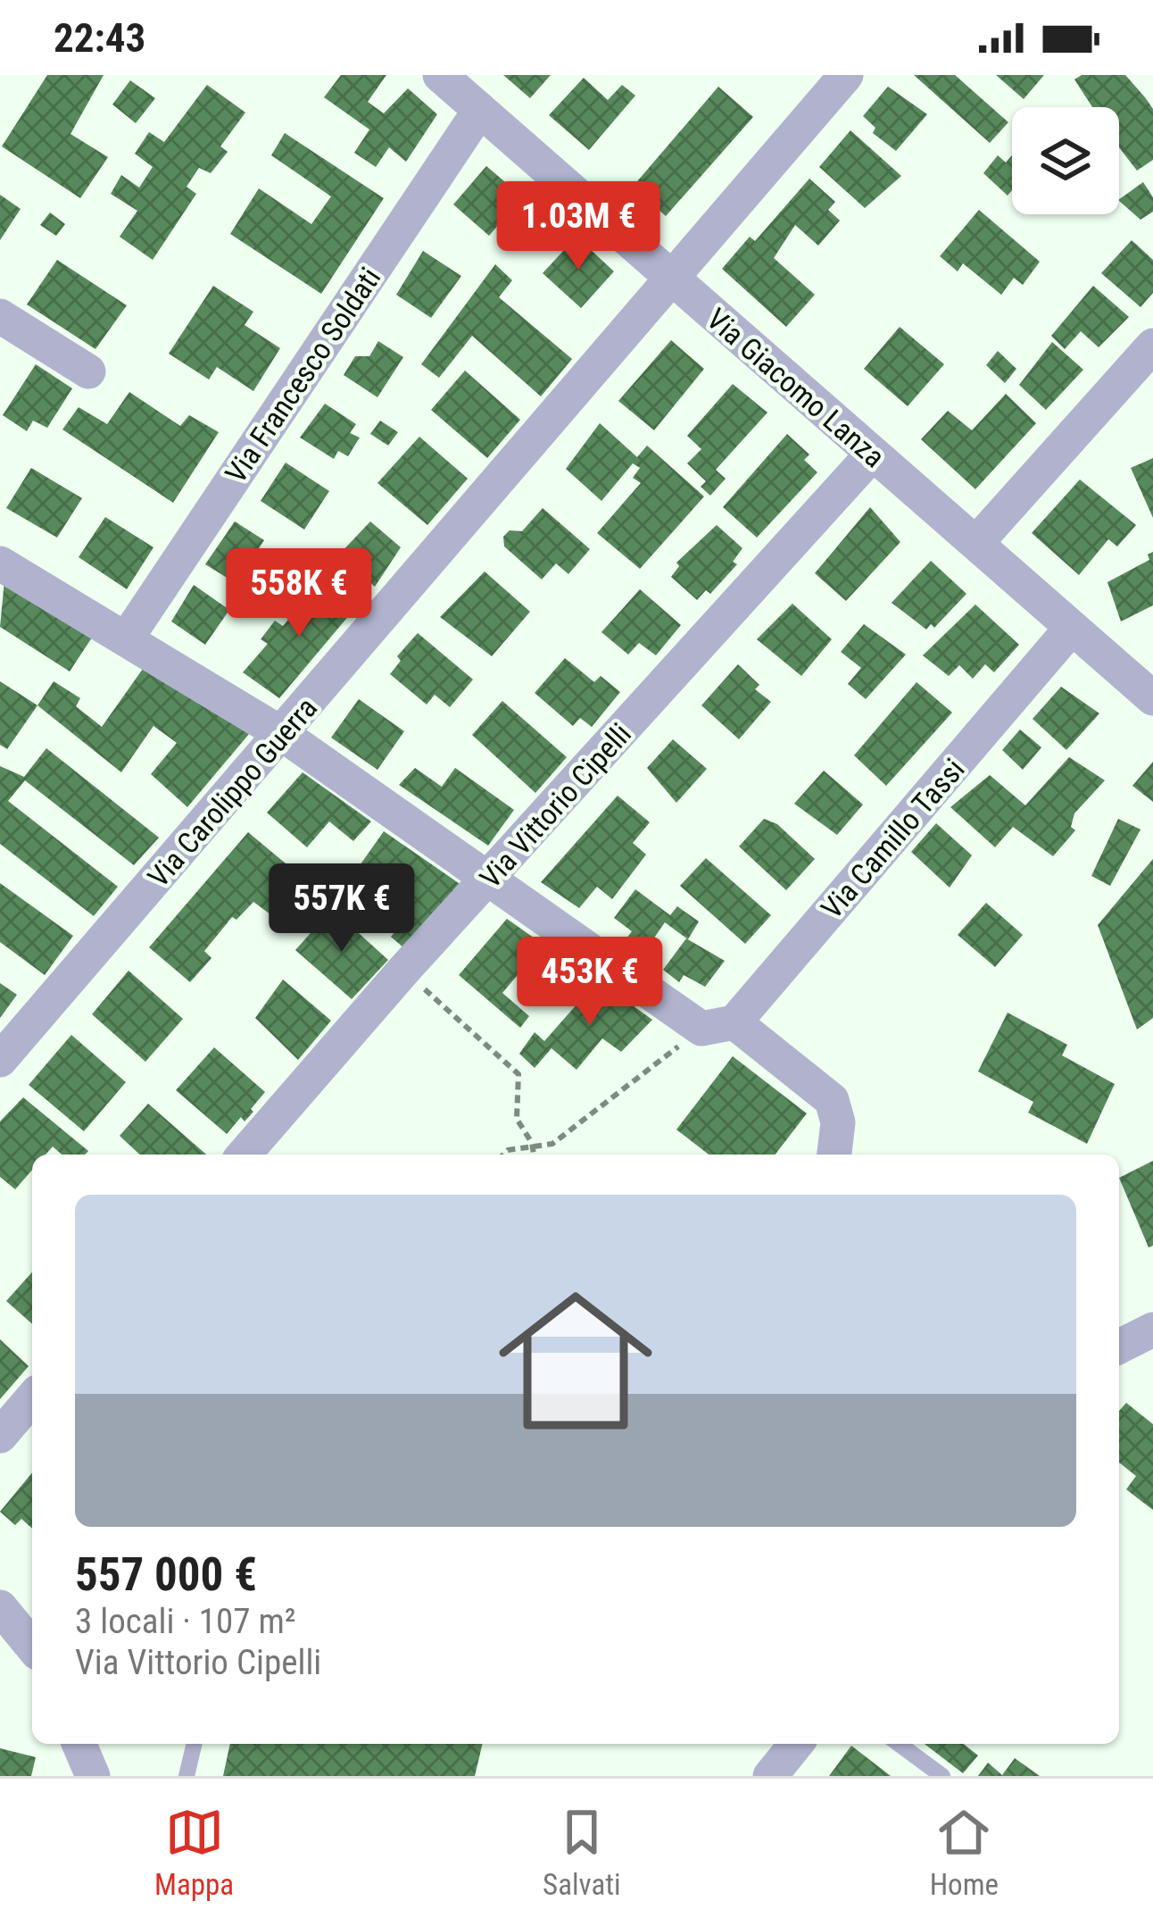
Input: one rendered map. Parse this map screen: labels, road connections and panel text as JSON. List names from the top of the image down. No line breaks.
{"streets":{"street":["Via Francesco Soldati","Via Giacomo Lanza","Via Carolippo Guerra","Via Vittorio Cipelli","Via Camillo Tassi"]},"crossings":[["Via Francesco Soldati","Via Giacomo Lanza"],["Via Giacomo Lanza","Via Carolippo Guerra"],["Via Giacomo Lanza","Via Vittorio Cipelli"],["Via Giacomo Lanza","Via Camillo Tassi"]],"page":{"status":"22:43","price":["1.03M €","558K €","557K €","453K €"],"list":[{"name":"557 000 €","note":"3 locali · 107 m² · Via Vittorio Cipelli"}],"tabs":["Mappa","Salvati","Home"]}}
